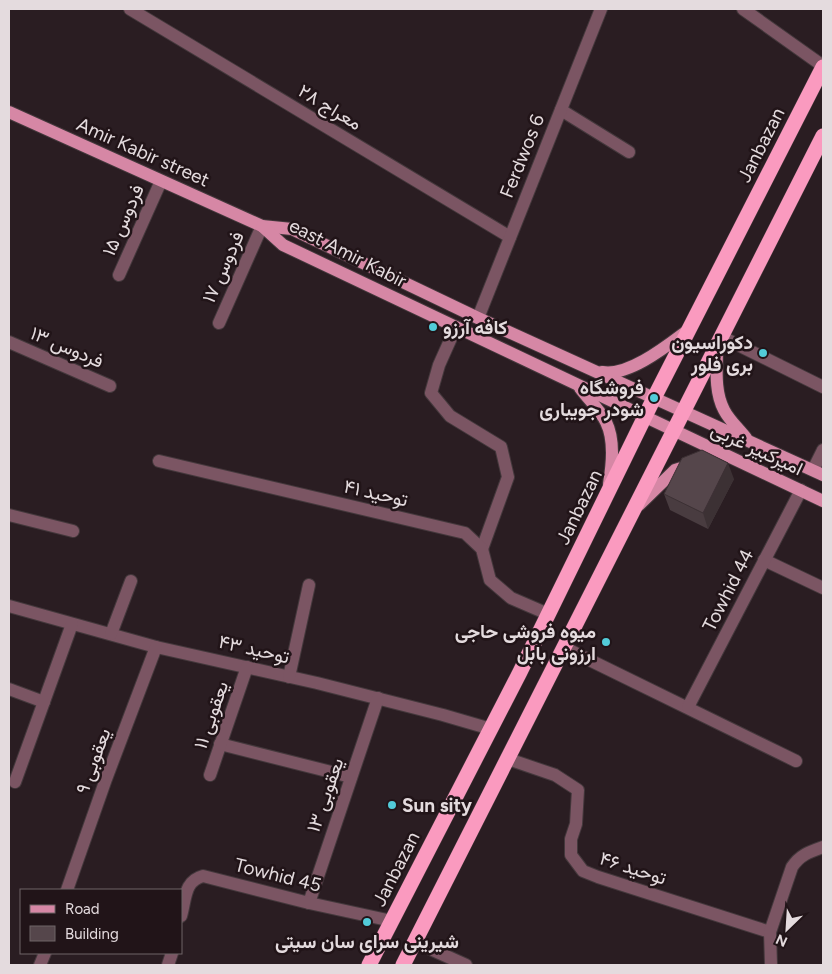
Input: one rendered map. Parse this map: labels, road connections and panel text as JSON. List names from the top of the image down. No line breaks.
{"streets":{"highway":["Janbazan"],"main road":["Amir Kabir street","east Amir Kabir","امیرکبیر غربی"],"street":["معراج ۲۸","Ferdwos 6","فردوس ۱۵","فردوس ۱۷","فردوس ۱۳","توحید ۴۱","Towhid 44","توحید ۴۳","یعقوبی ۱۱","یعقوبی ۹","یعقوبی ۱۳","توحید ۴۶","Towhid 45"]},"crossings":[["معراج ۲۸","Ferdwos 6"],["Janbazan","east Amir Kabir"],["Janbazan","توحید ۴۳"],["Janbazan","Towhid 45"],["Amir Kabir street","فردوس ۱۵"],["Amir Kabir street","east Amir Kabir"],["Amir Kabir street","فردوس ۱۷"],["Ferdwos 6","east Amir Kabir"],["east Amir Kabir","فردوس ۱۷"],["east Amir Kabir","امیرکبیر غربی"],["امیرکبیر غربی","Towhid 44"],["توحید ۴۳","یعقوبی ۱۱"],["توحید ۴۳","یعقوبی ۹"],["توحید ۴۳","یعقوبی ۱۳"],["یعقوبی ۱۳","Towhid 45"]],"places":["کافه آرزو","دکوراسیون بری فلور","فروشگاه شودر جویباری","میوه فروشی حاجی ارزونی بابل","Sun sity","شیرینی سرای سان سیتی"],"legend":["Road","Building"],"north":"bottom left"}
